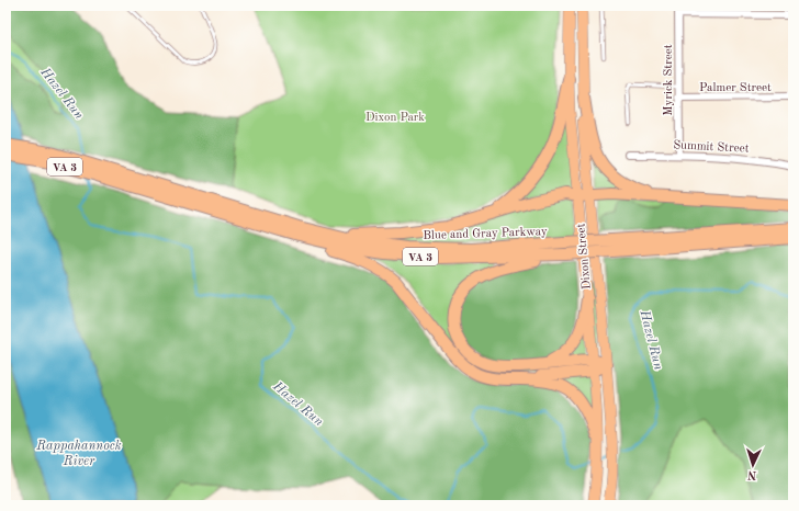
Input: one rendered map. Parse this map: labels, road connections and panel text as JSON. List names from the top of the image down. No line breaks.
{"streets":{"highway":["VA 3","Blue and Gray Parkway"],"main road":["Dixon Street"],"street":["Myrick Street","Palmer Street","Summit Street"]},"crossings":[["Myrick Street","Palmer Street"],["Myrick Street","Summit Street"]],"water":["Hazel Run","Rappahannock River"],"parks":["Dixon Park"],"north":"bottom"}
